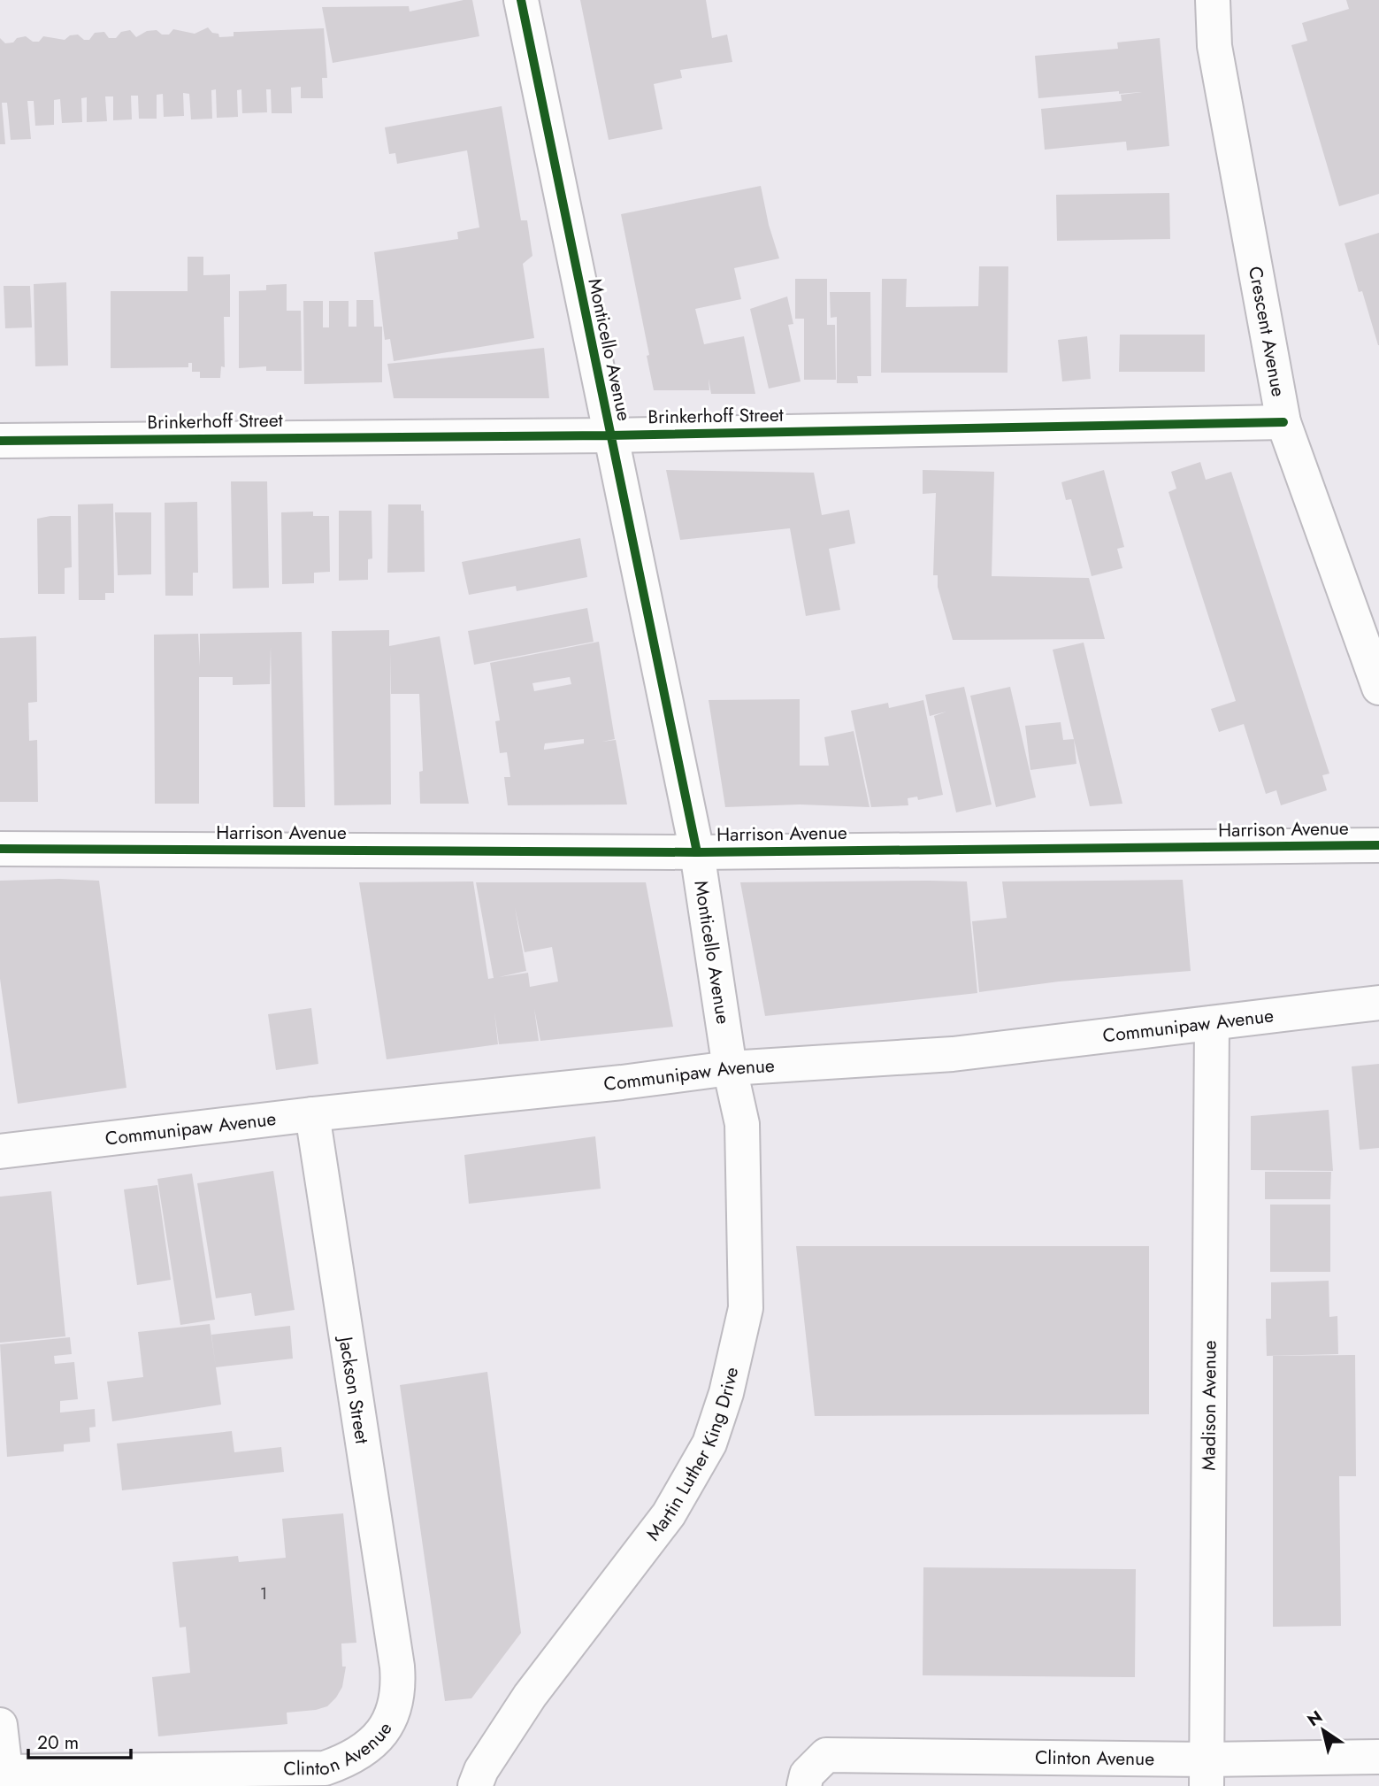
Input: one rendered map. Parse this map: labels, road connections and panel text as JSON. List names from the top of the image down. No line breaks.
{"streets":{"street":["Crescent Avenue","Monticello Avenue","Brinkerhoff Street","Harrison Avenue","Communipaw Avenue","Jackson Street","Madison Avenue","Martin Luther King Drive","Clinton Avenue"]},"crossings":[["Crescent Avenue","Brinkerhoff Street"],["Monticello Avenue","Brinkerhoff Street"],["Monticello Avenue","Harrison Avenue"],["Monticello Avenue","Communipaw Avenue"],["Monticello Avenue","Martin Luther King Drive"],["Communipaw Avenue","Jackson Street"],["Communipaw Avenue","Madison Avenue"],["Communipaw Avenue","Martin Luther King Drive"],["Jackson Street","Clinton Avenue"],["Madison Avenue","Clinton Avenue"]],"house_numbers":["1"],"scale_bar":"20 m","north":"top left"}
